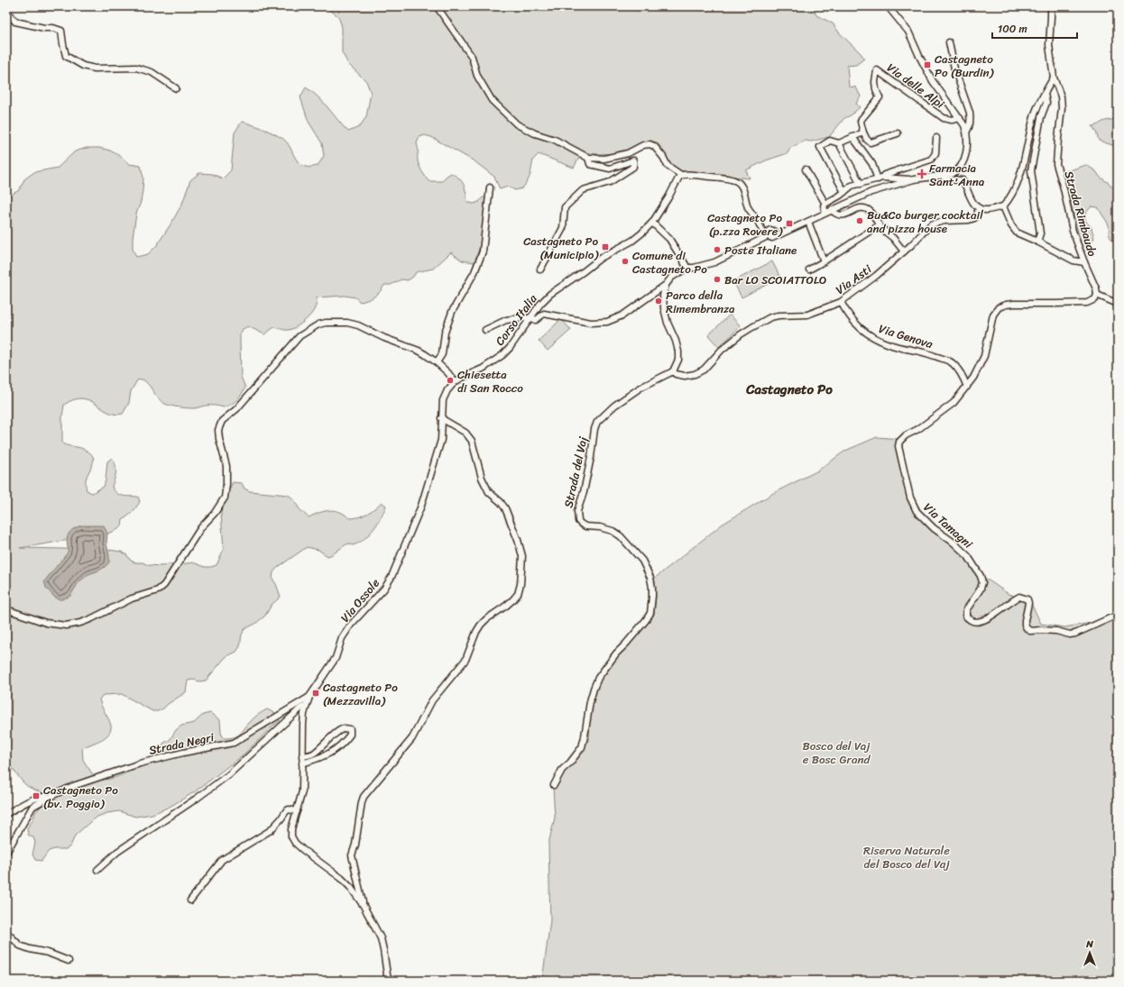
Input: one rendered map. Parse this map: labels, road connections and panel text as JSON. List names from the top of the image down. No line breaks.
{"streets":{"street":["Via delle Alpi","Strada Rimbaudo","Via Asti","Corso Italia","Via Genova","Strada del Vaj","Via Tamagni","Via Ossole","Strada Negri"]},"crossings":[["Via Asti","Via Genova"],["Via Asti","Strada del Vaj"],["Corso Italia","Via Ossole"],["Via Genova","Via Tamagni"],["Via Ossole","Strada Negri"]],"districts":["Castagneto Po"],"parks":["Bosco del Vaj e Bosc Grand","Riserva Naturale del Bosco del Vaj"],"places":{"transit":["Castagneto Po (Burdin)","Castagneto Po (p.zza Rovere)","Castagneto Po (Municipio)","Castagneto Po (Mezzavilla)","Castagneto Po (bv. Poggio)"],"health":["Farmacia Sant'Anna"],"other":["Bu&Co burger cocktail and pizza house","Poste Italiane","Comune di Castagneto Po","Bar LO SCOIATTOLO","Parco della Rimembranza","Chiesetta di San Rocco"]},"scale_bar":"100 m","north":"top"}
